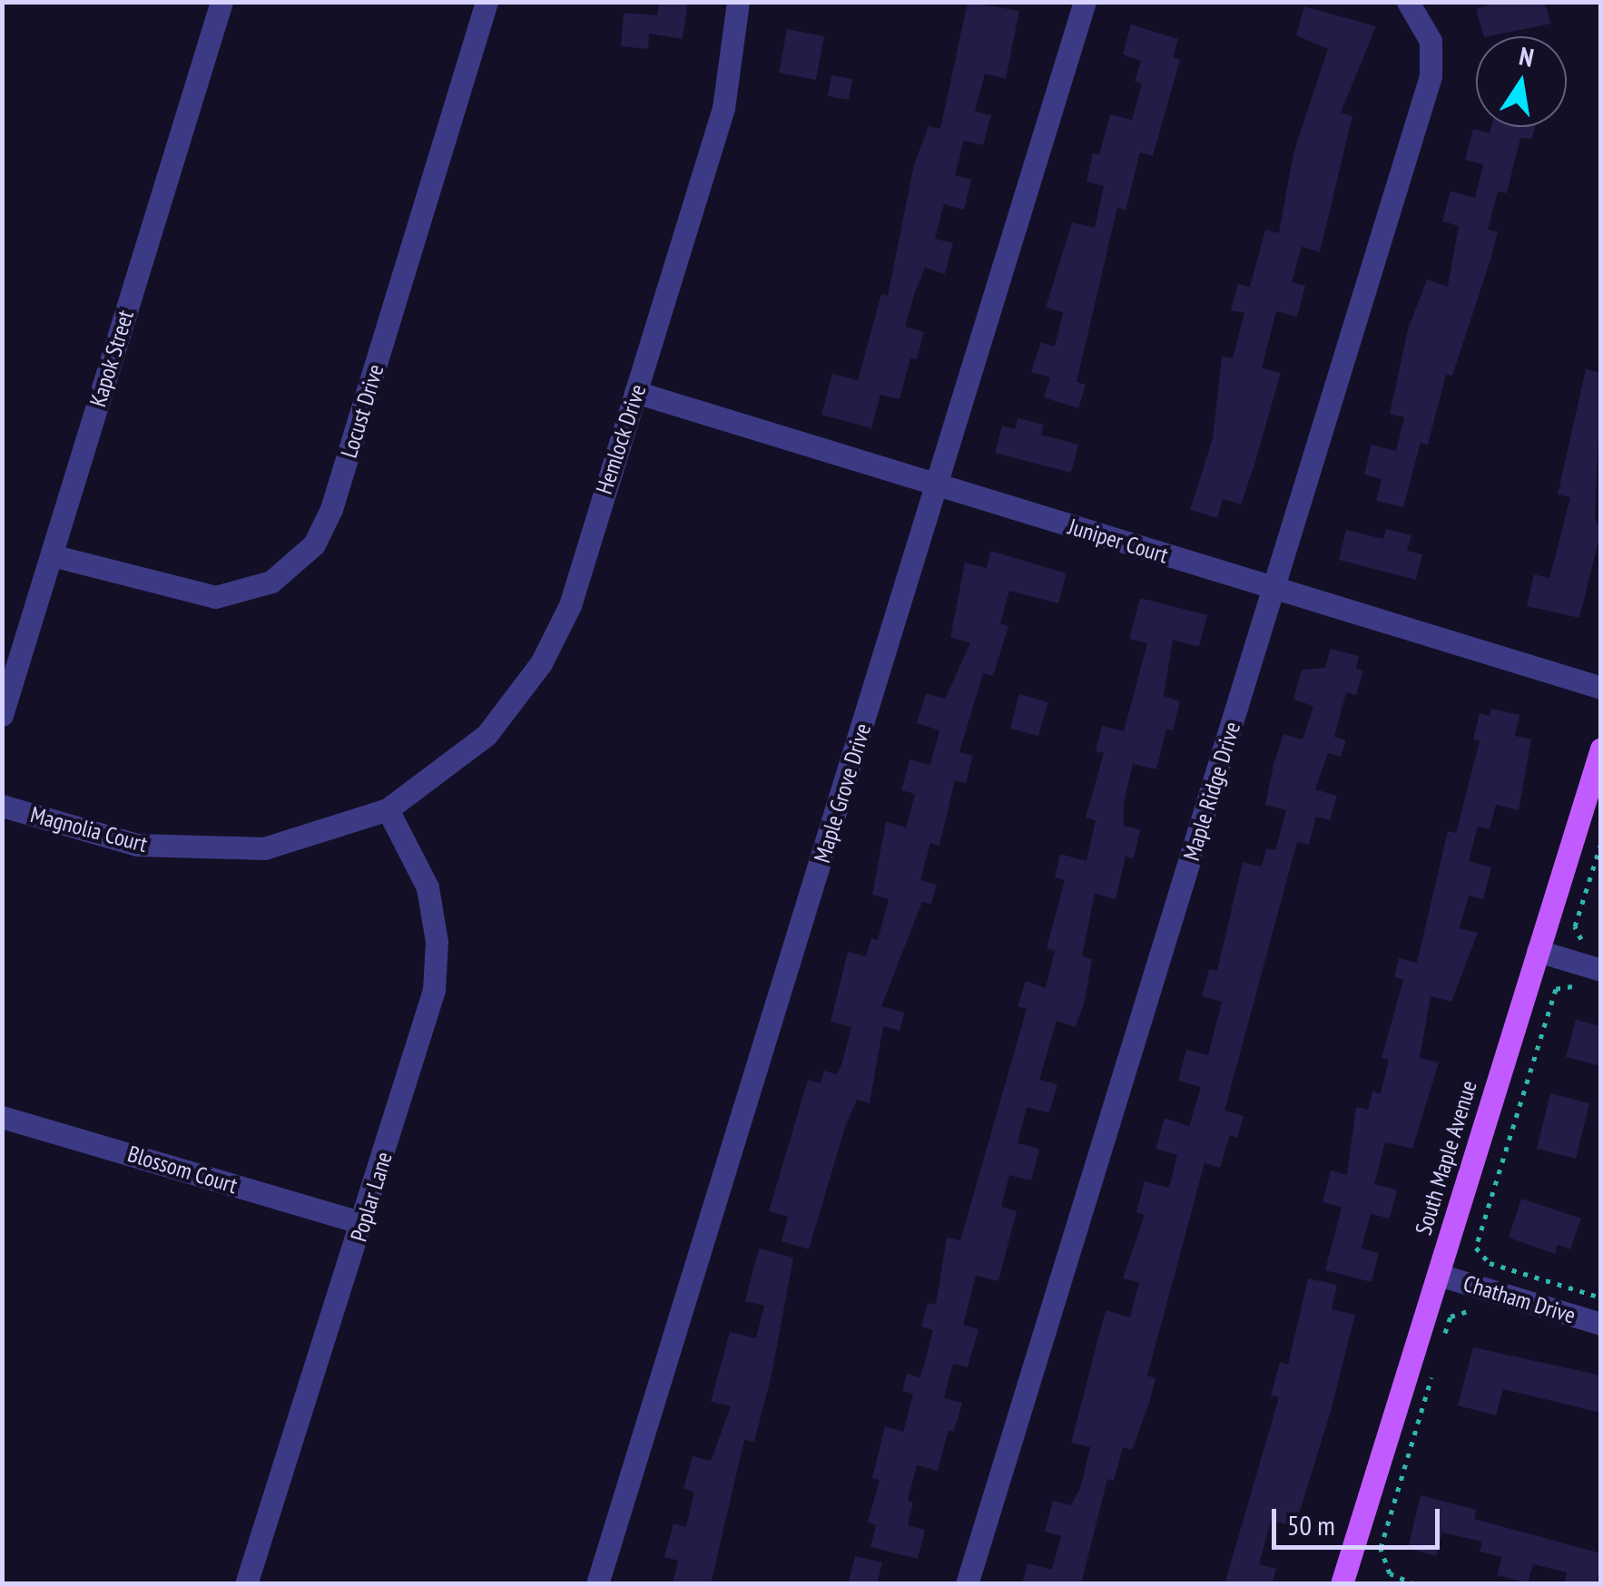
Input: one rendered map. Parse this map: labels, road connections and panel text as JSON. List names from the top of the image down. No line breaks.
{"streets":{"main road":["South Maple Avenue"],"street":["Kapok Street","Locust Drive","Hemlock Drive","Juniper Court","Maple Ridge Drive","Maple Grove Drive","Magnolia Court","Blossom Court","Poplar Lane","Chatham Drive"]},"crossings":[["Kapok Street","Locust Drive"],["Hemlock Drive","Juniper Court"],["Hemlock Drive","Magnolia Court"],["Hemlock Drive","Poplar Lane"],["Juniper Court","Maple Ridge Drive"],["Juniper Court","Maple Grove Drive"],["Magnolia Court","Poplar Lane"],["South Maple Avenue","Chatham Drive"],["Blossom Court","Poplar Lane"]],"scale_bar":"50 m","north":"top"}
